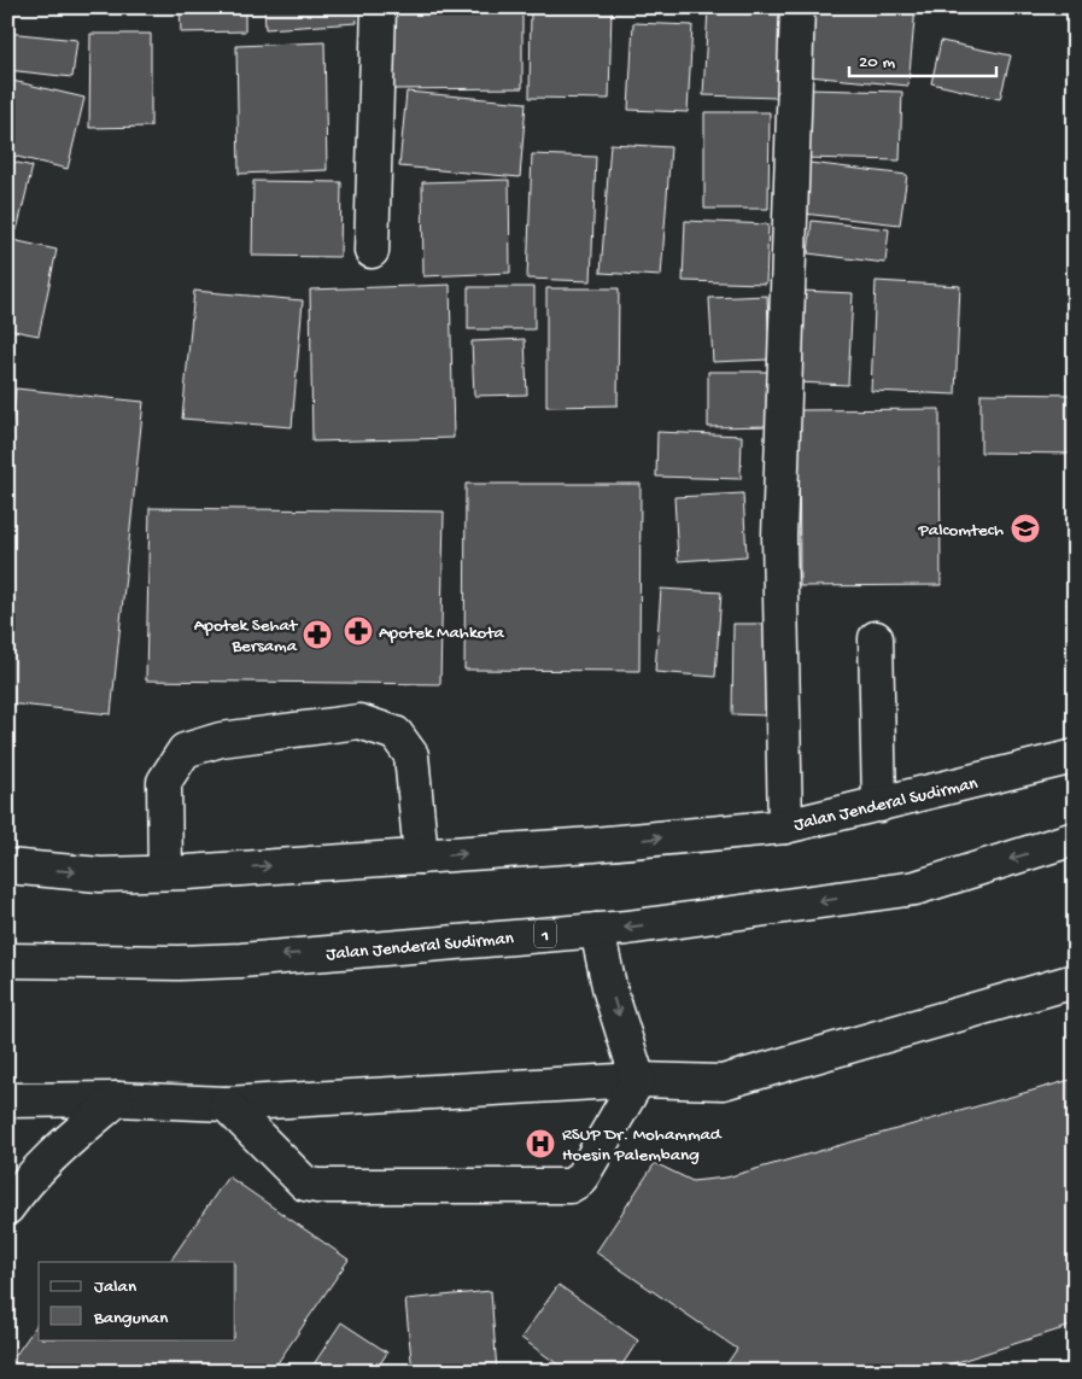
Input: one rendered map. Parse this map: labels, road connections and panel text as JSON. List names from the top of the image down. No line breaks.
{"streets":{"main road":["Jalan Jenderal Sudirman","1"]},"places":{"school or university":["Palcomtech"],"pharmacy":["Apotek Mahkota","Apotek Sehat Bersama"],"hospital":["RSUP Dr. Mohammad Hoesin Palembang"]},"legend":["Jalan","Bangunan"],"scale_bar":"20 m"}
